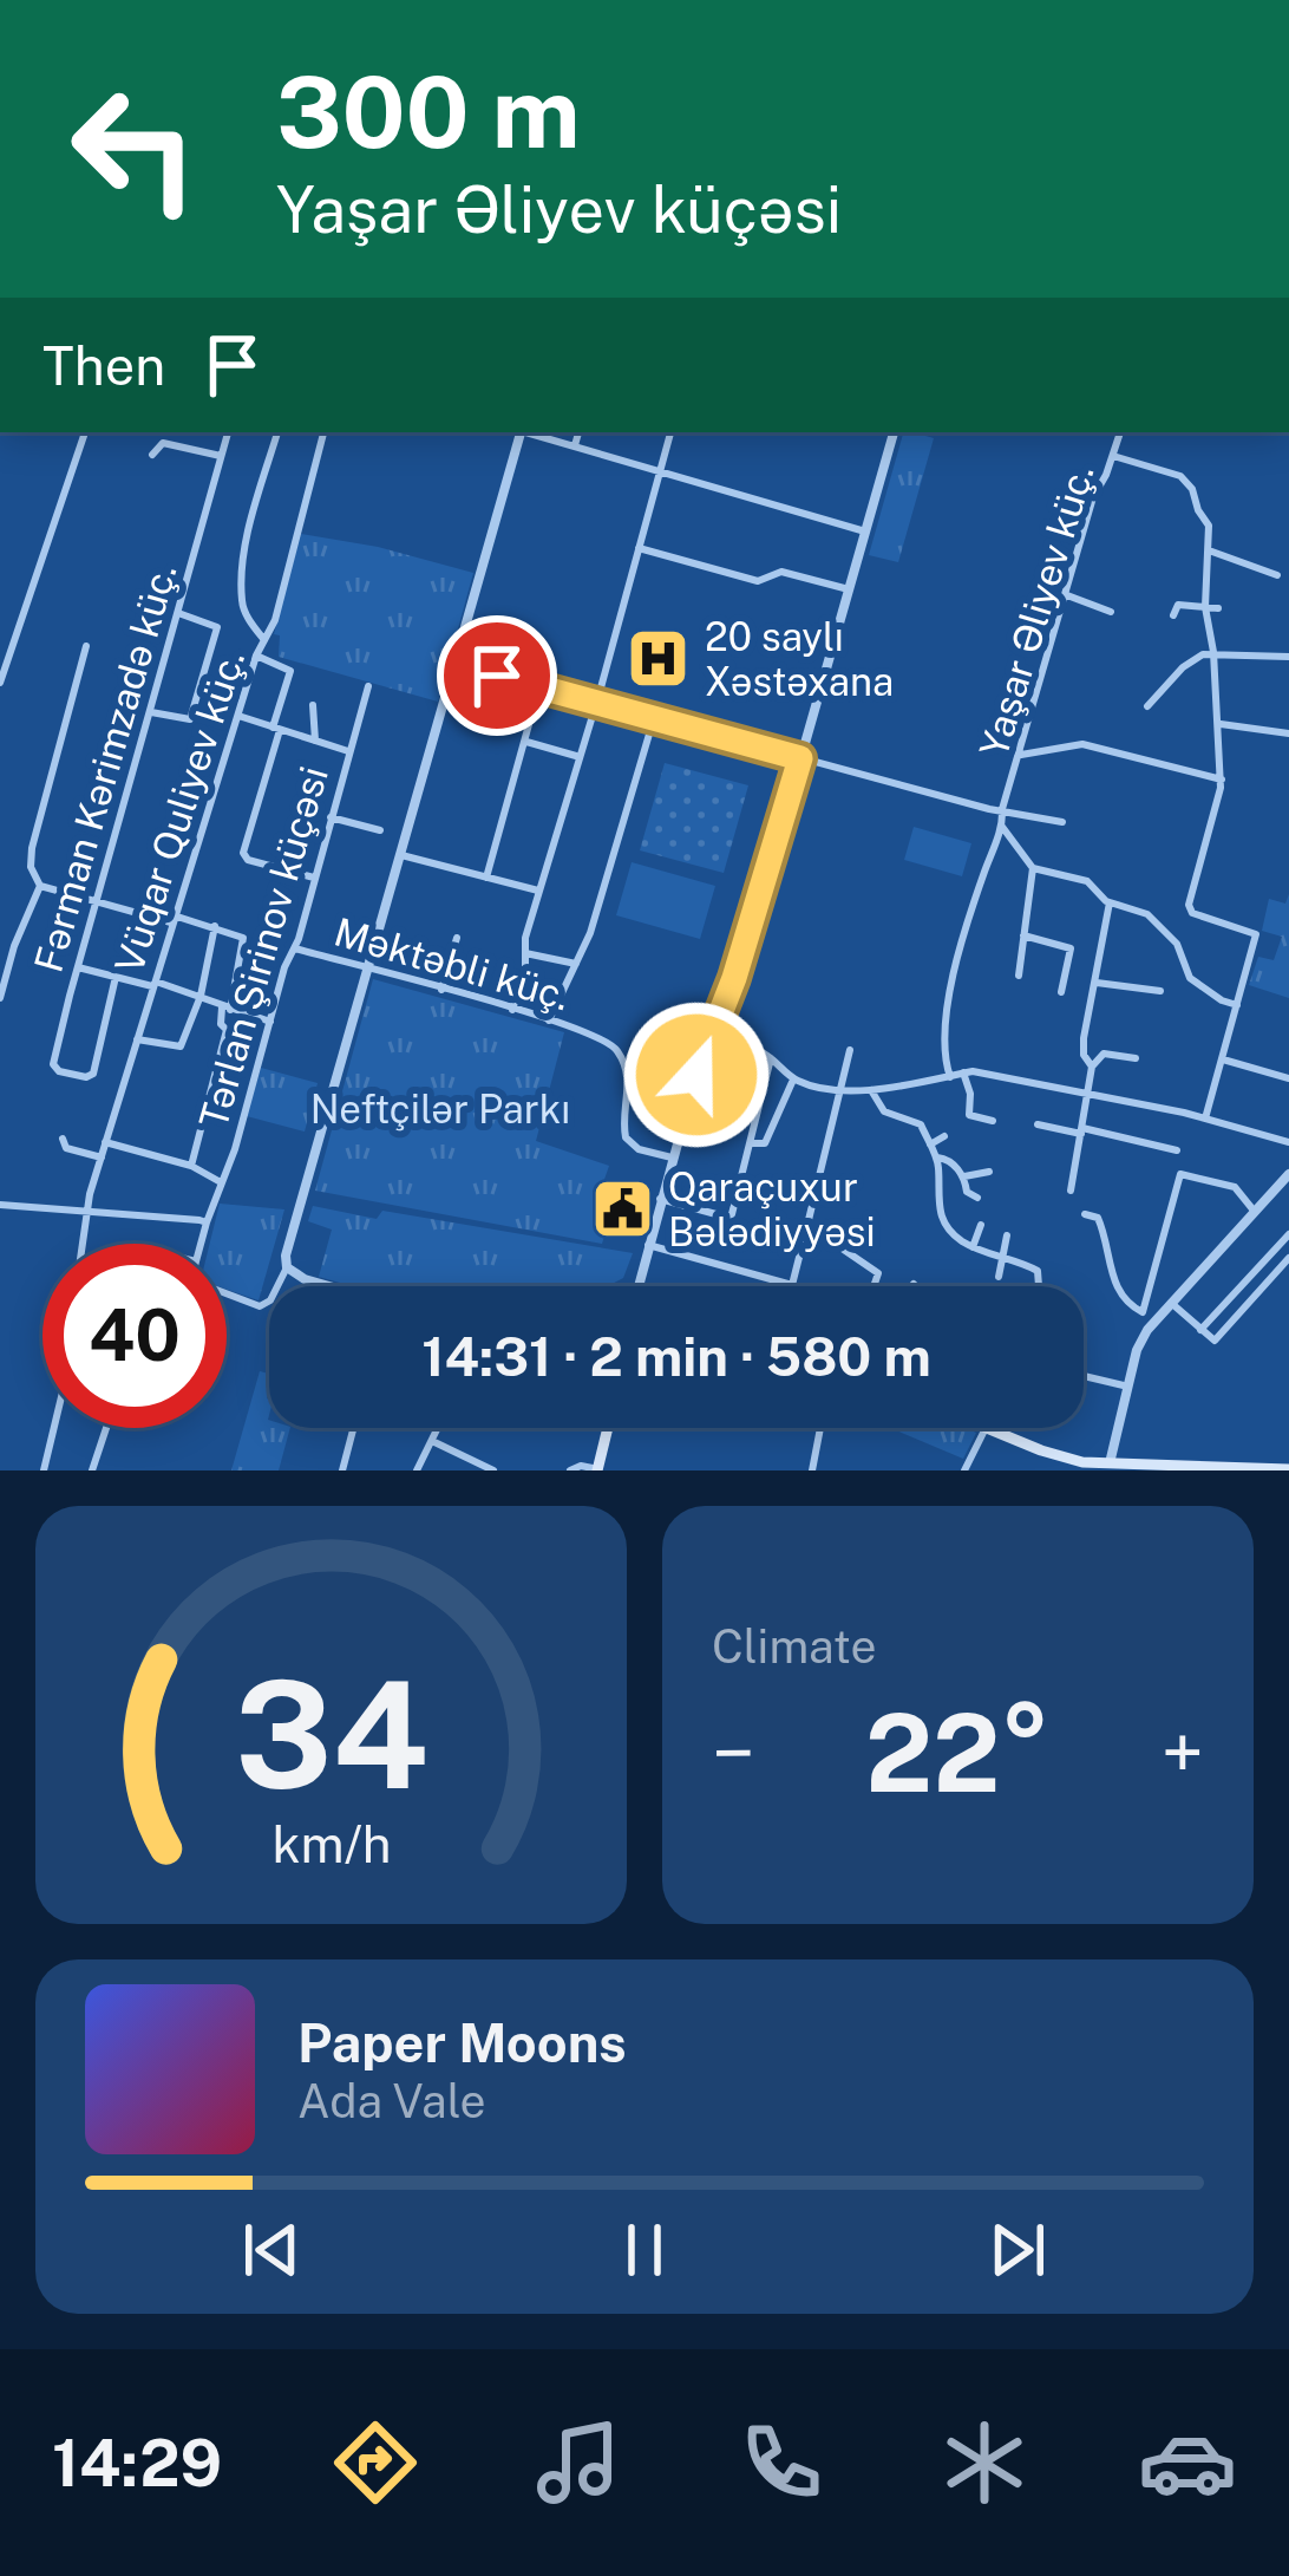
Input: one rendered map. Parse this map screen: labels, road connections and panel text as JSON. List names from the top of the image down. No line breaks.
{"streets":{"street":["Yaşar Əliyev küç.","Fərman Kərimzadə küç.","Vüqar Quliyev küç.","Tərlan Şirinov küçəsi","Məktəbli küç."]},"crossings":[["Tərlan Şirinov küçəsi","Məktəbli küç."]],"parks":["Neftçilər Parkı"],"places":{"hospital":["20 saylı Xəstəxana"],"public building":["Qaraçuxur Bələdiyyəsi"]},"page":{"turn":["300 m","Yaşar Əliyev küçəsi"],"then":"Then","limit":"40","trip":"14:31 · 2 min · 580 m","tile":"Climate","heat":["−","22°","+"],"song":["Paper Moons","Ada Vale"],"tabs":"14:29","gauge":["34","km/h"]}}
